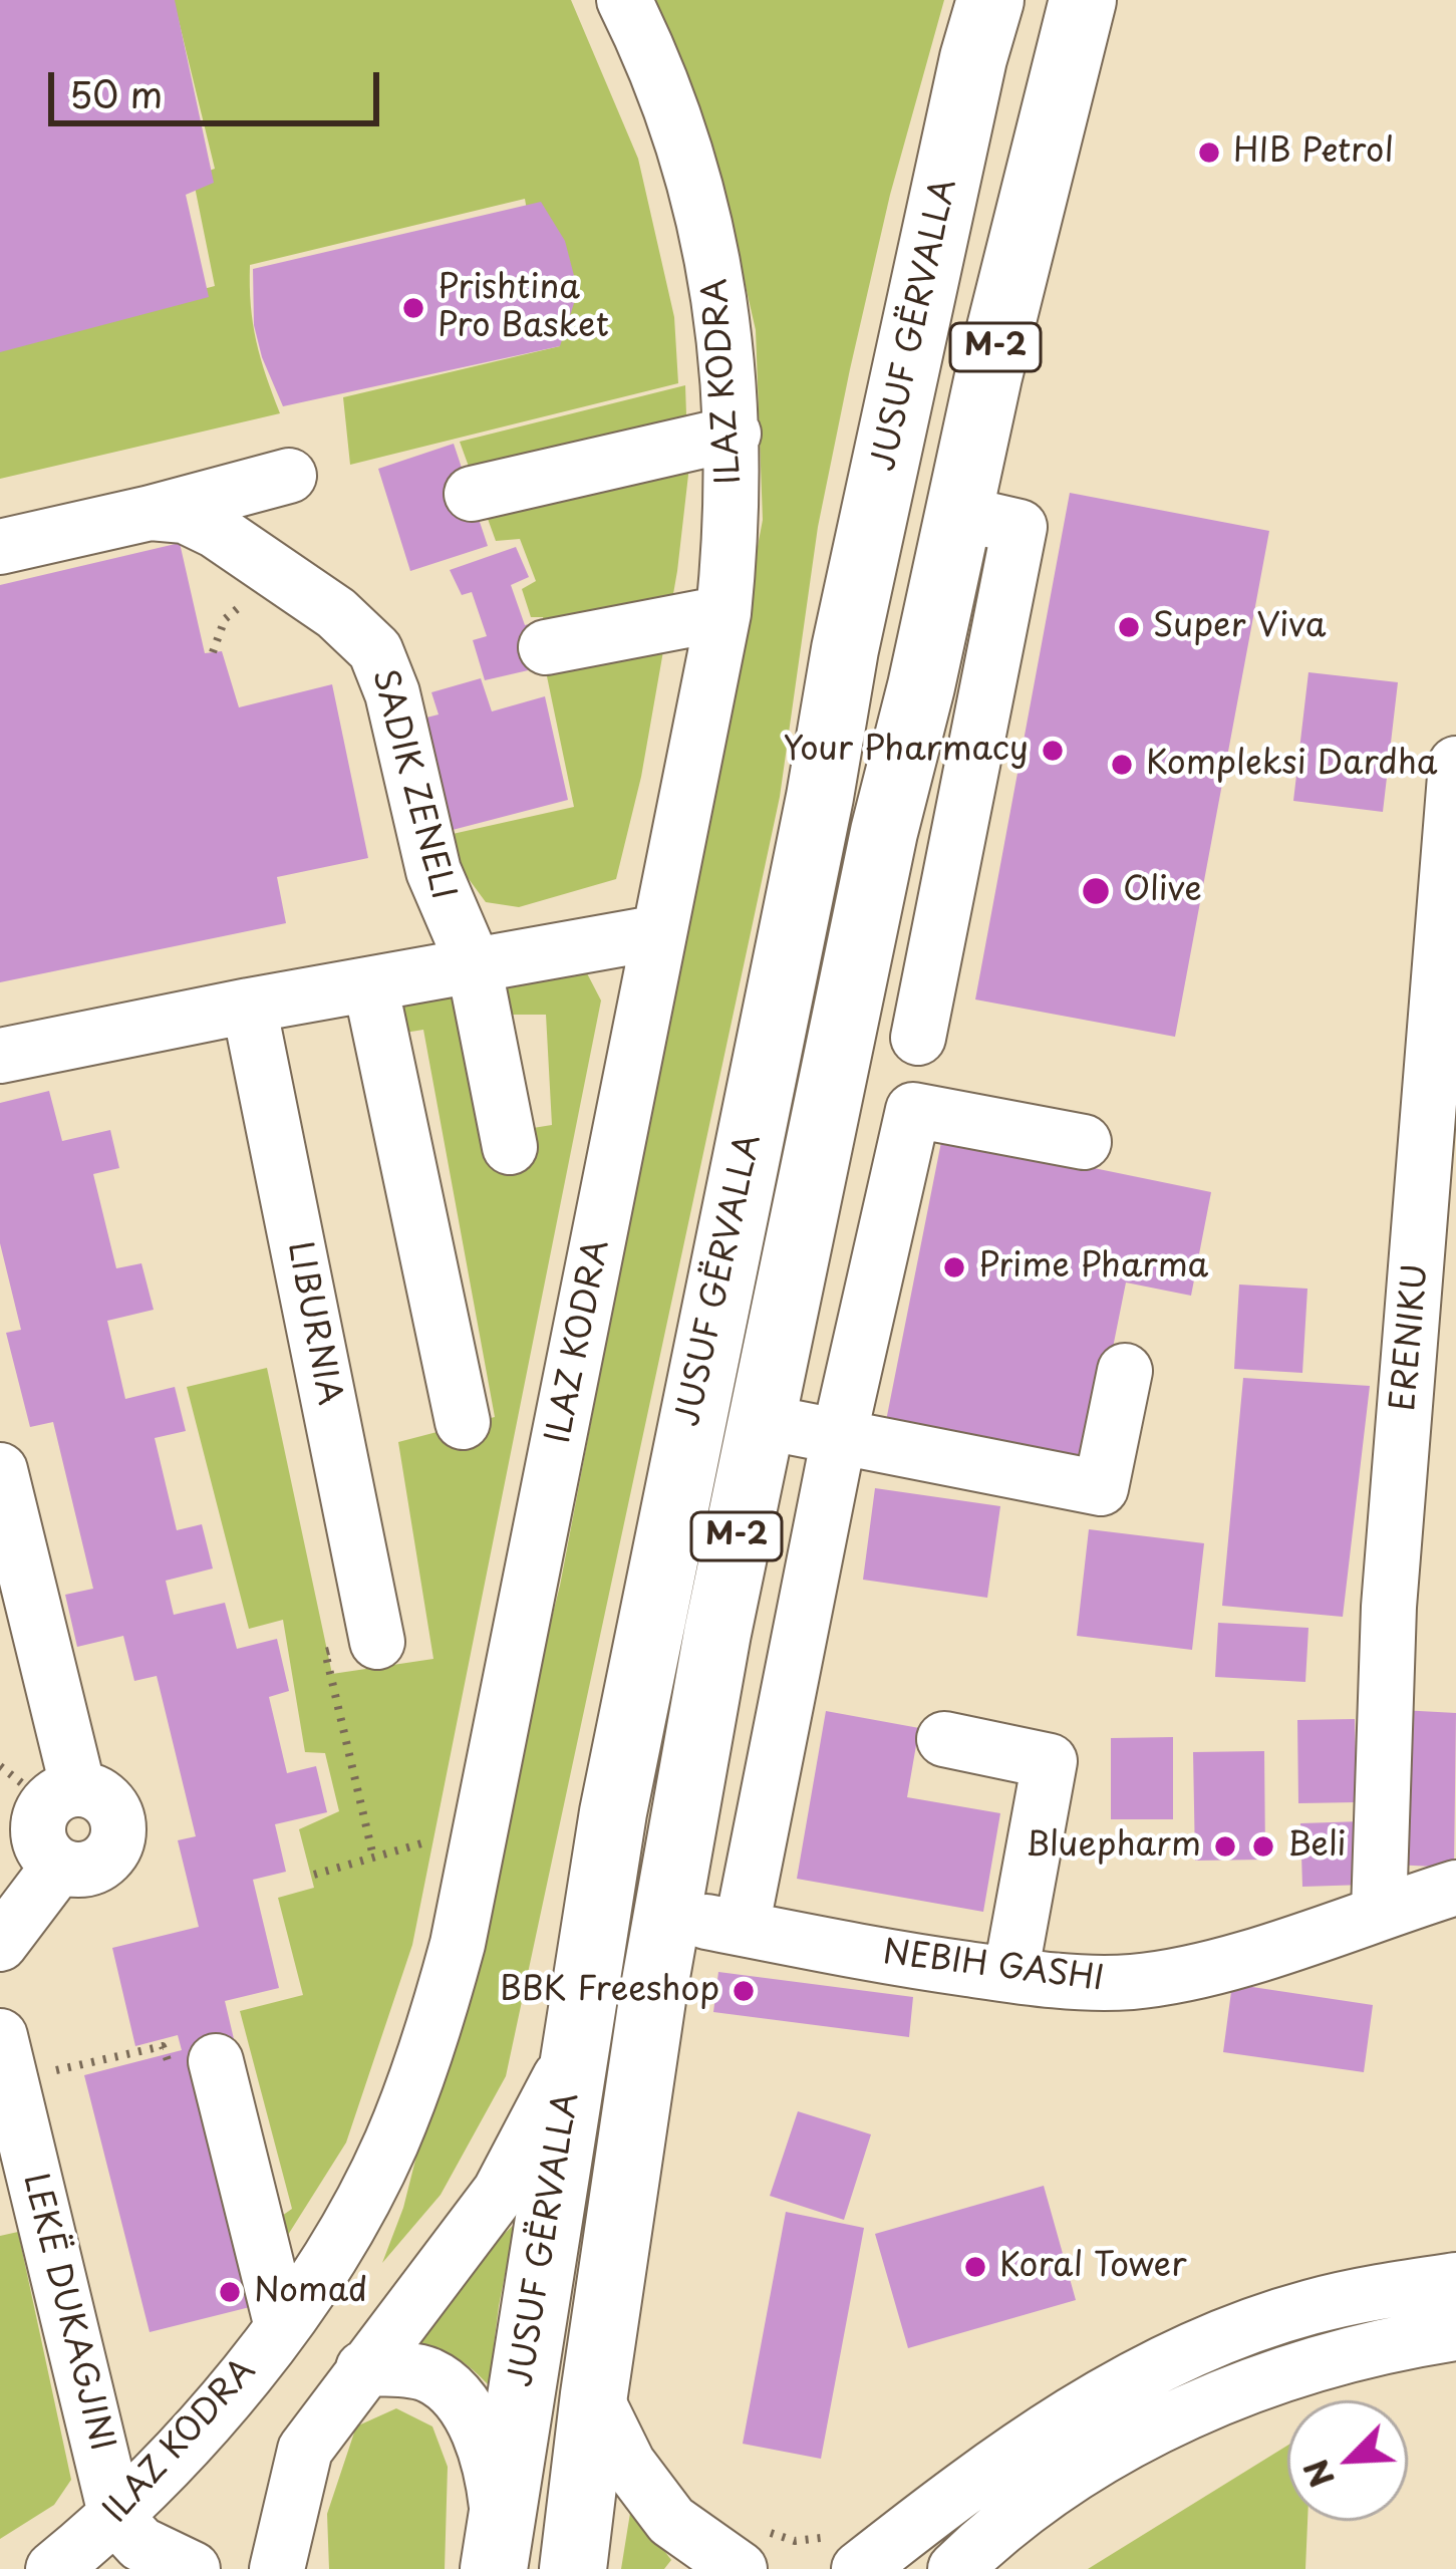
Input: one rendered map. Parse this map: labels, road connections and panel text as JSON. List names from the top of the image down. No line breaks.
{"streets":{"highway":["JUSUF GËRVALLA","M-2"],"street":["ILAZ KODRA","SADIK ZENELI","LIBURNIA","ERENIKU","NEBIH GASHI","LEKË DUKAGJINI"]},"crossings":[["JUSUF GËRVALLA","NEBIH GASHI"],["ILAZ KODRA","LEKË DUKAGJINI"],["ERENIKU","NEBIH GASHI"]],"places":["HIB Petrol","Prishtina Pro Basket","Super Viva","Your Pharmacy","Kompleksi Dardha","Olive","Prime Pharma","Bluepharm","Beli","BBK Freeshop","Koral Tower","Nomad"],"scale_bar":"50 m","north":"bottom left"}
